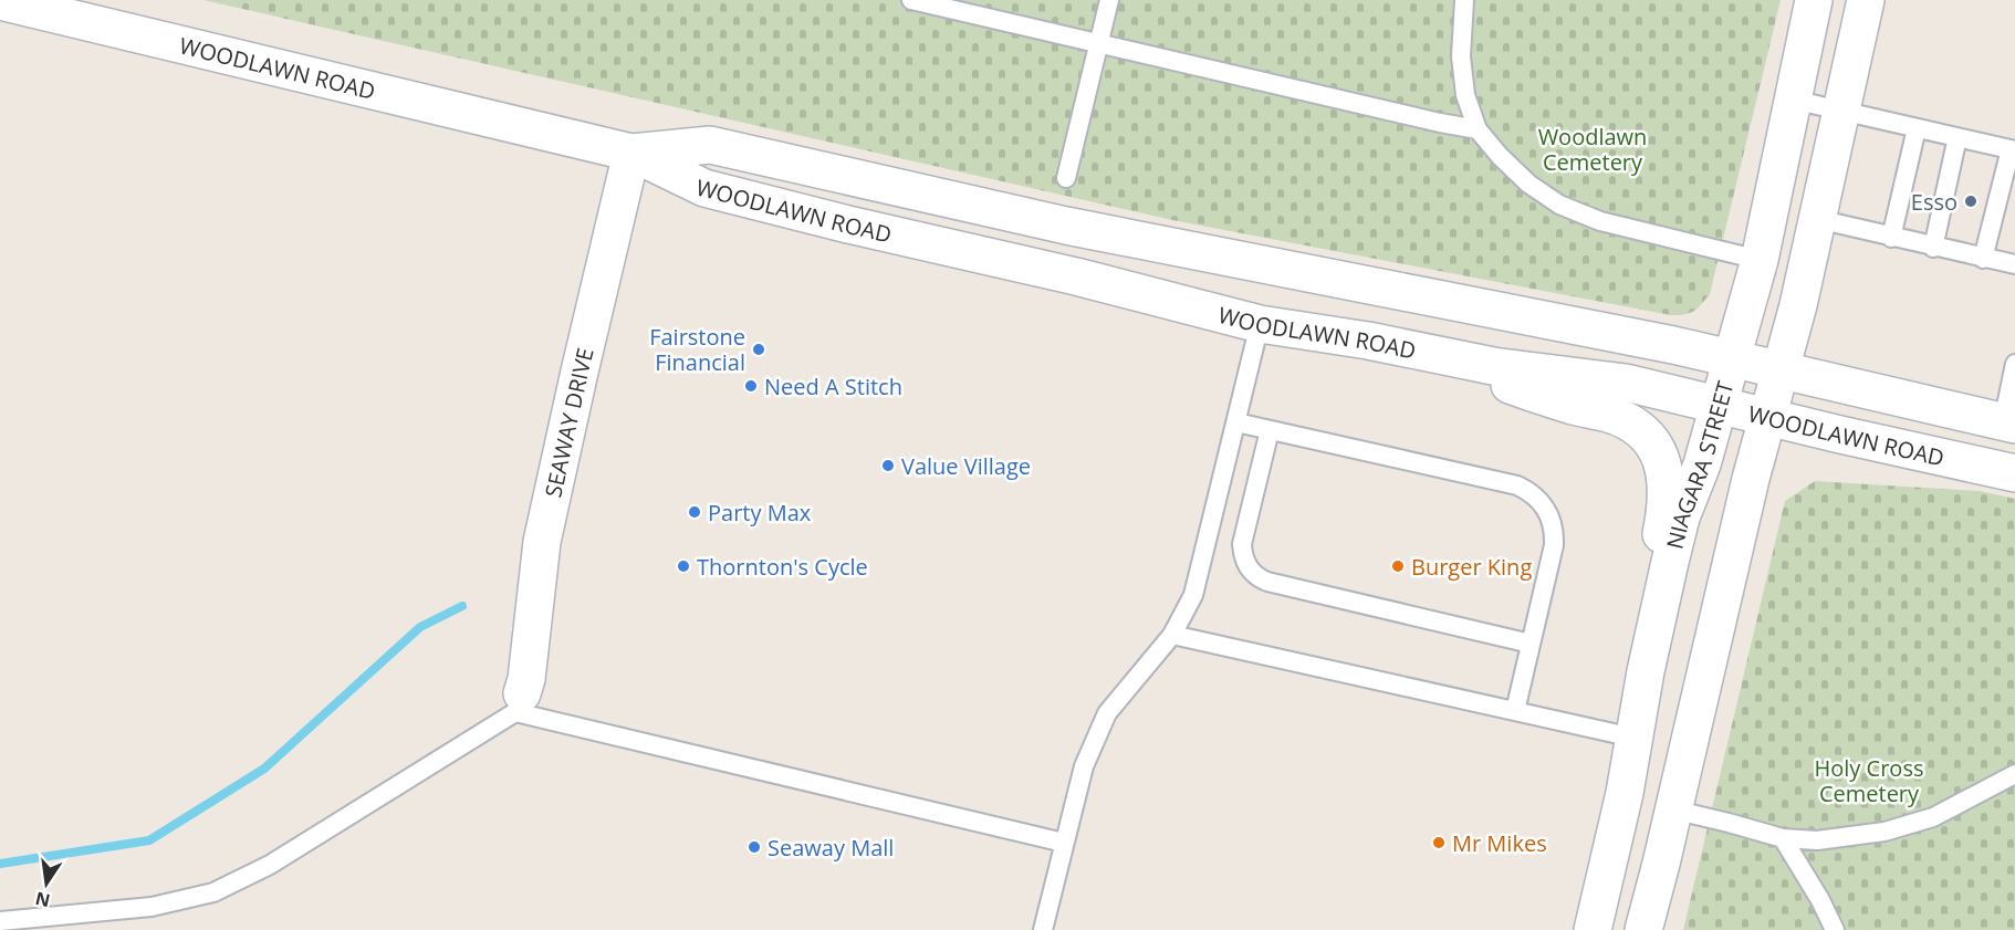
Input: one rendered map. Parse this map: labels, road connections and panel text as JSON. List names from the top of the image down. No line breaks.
{"streets":{"main road":["WOODLAWN ROAD","SEAWAY DRIVE","NIAGARA STREET"]},"crossings":[["WOODLAWN ROAD","SEAWAY DRIVE"],["WOODLAWN ROAD","NIAGARA STREET"]],"parks":["Woodlawn Cemetery","Holy Cross Cemetery"],"places":["Esso","Fairstone Financial","Need A Stitch","Value Village","Party Max","Thornton's Cycle","Burger King","Mr Mikes","Seaway Mall"],"north":"bottom"}
